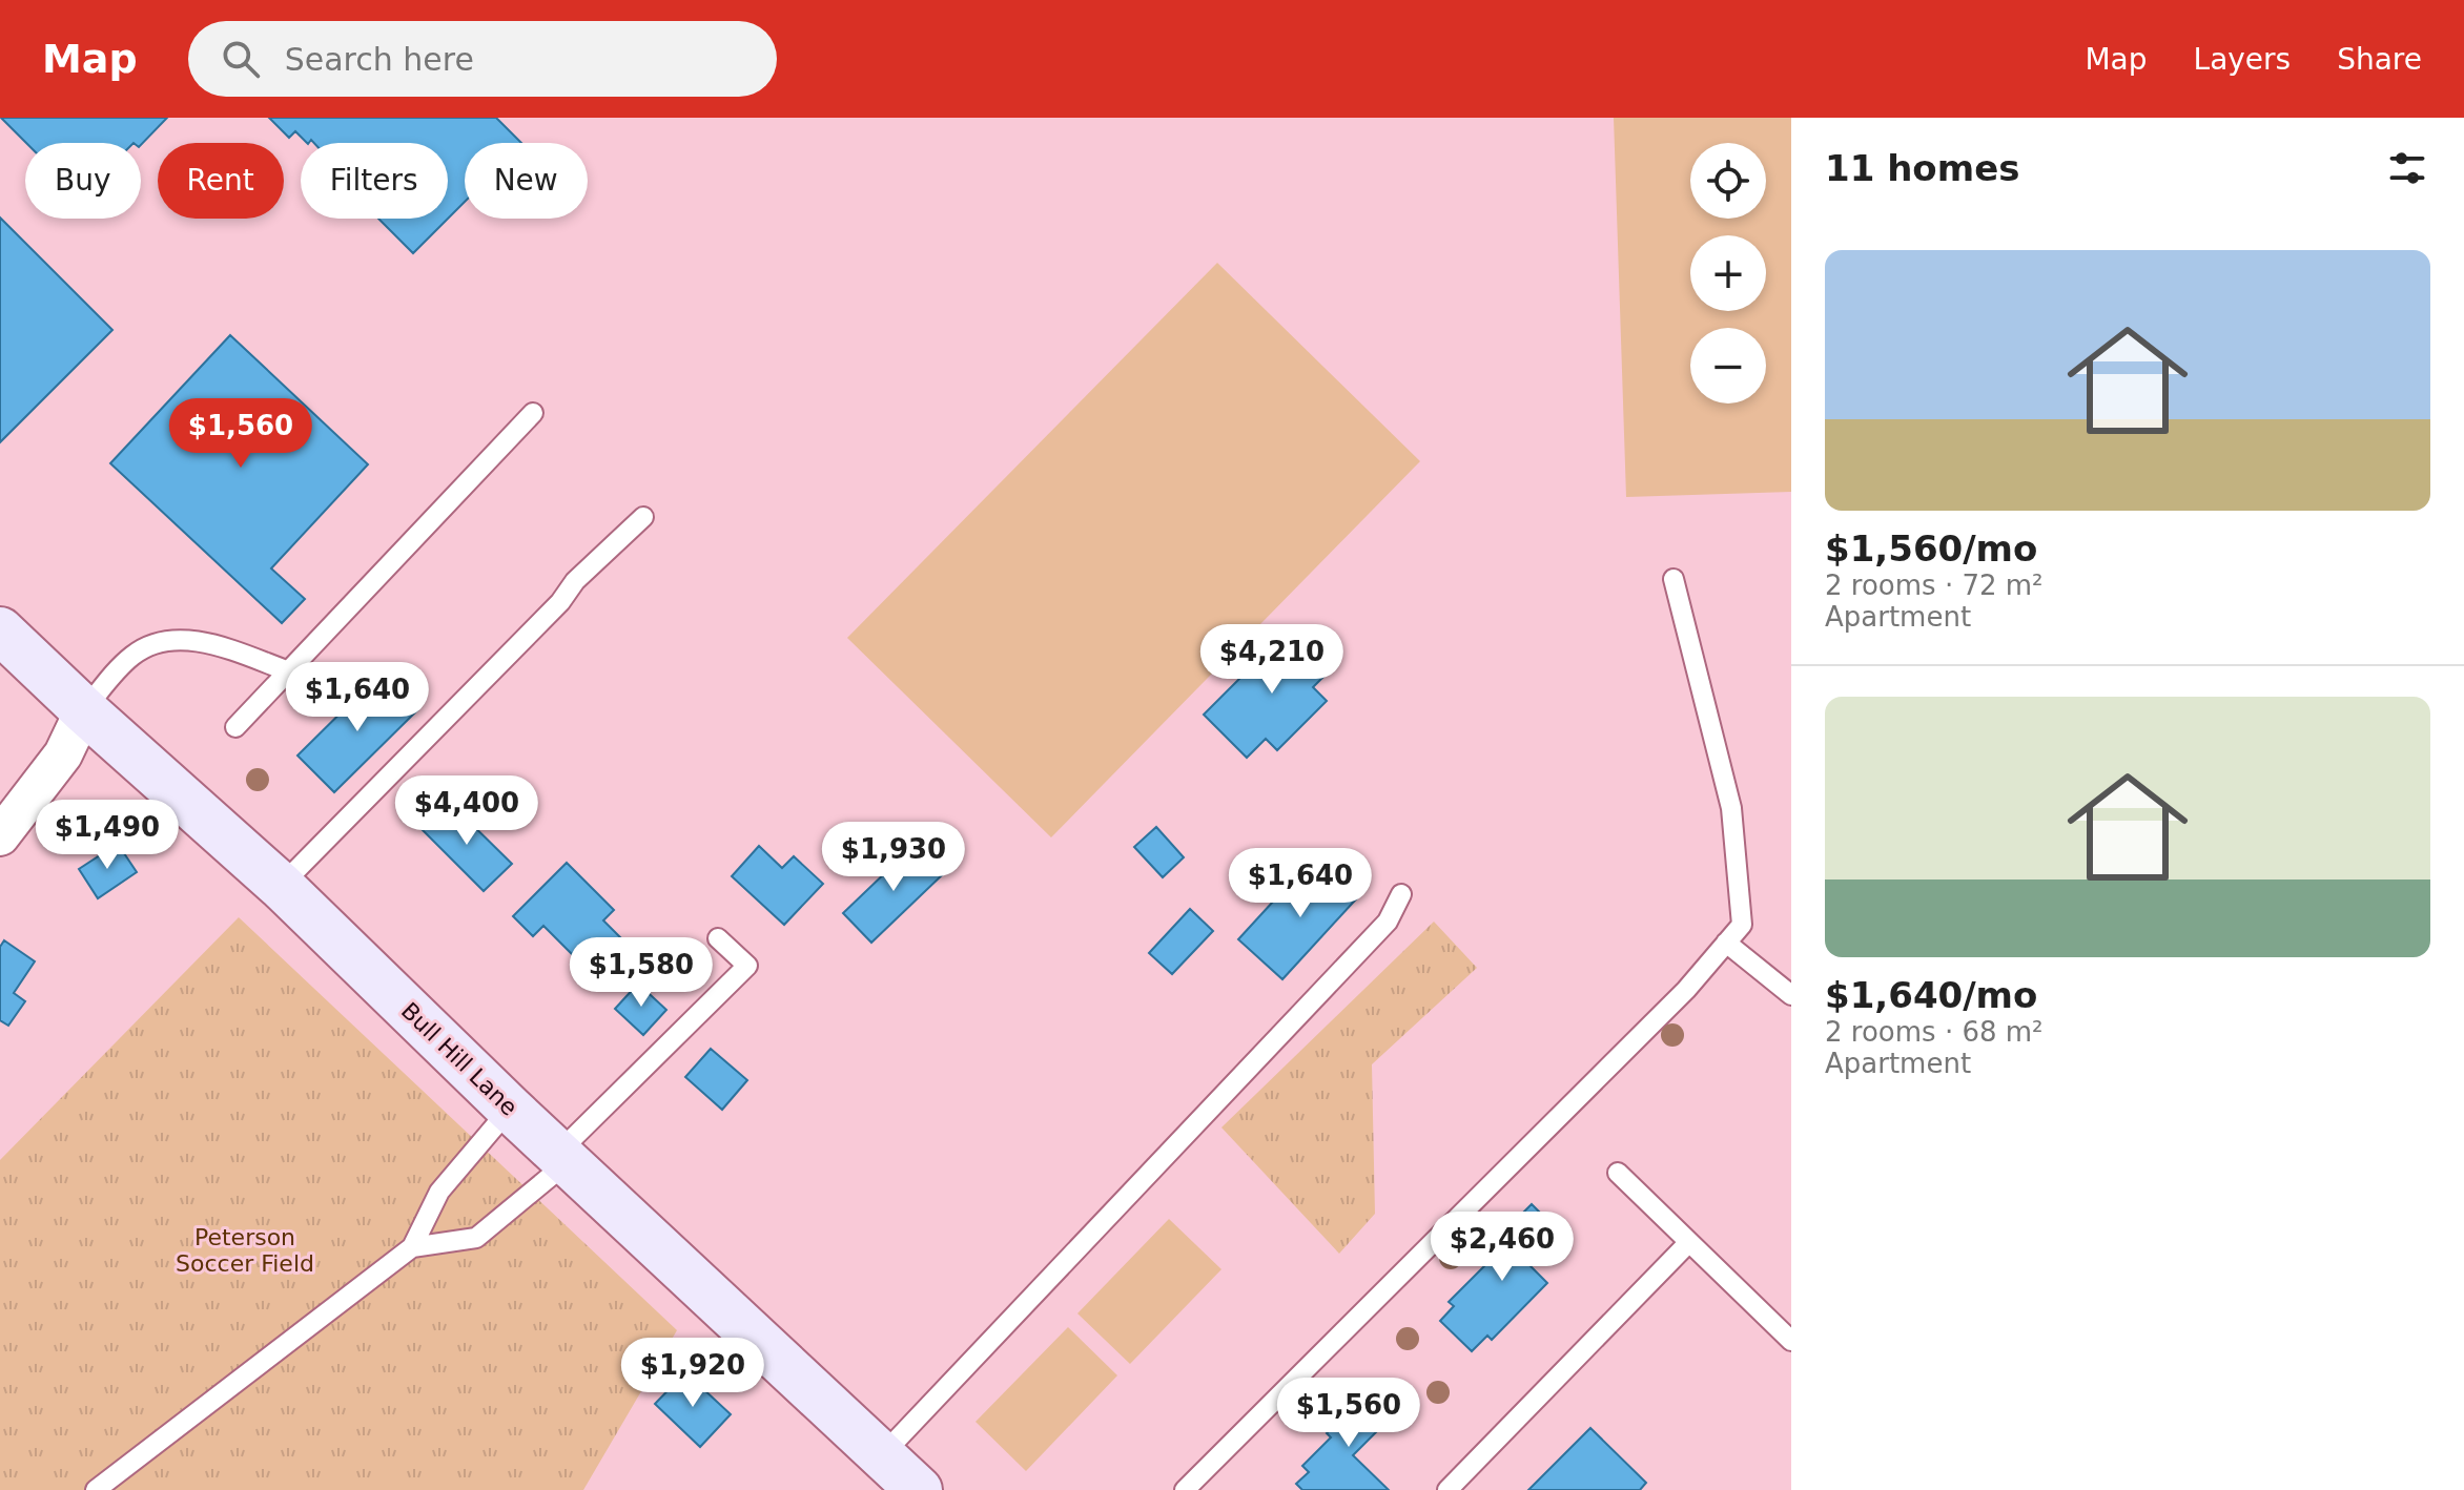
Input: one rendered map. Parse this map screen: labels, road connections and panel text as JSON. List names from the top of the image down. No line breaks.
{"streets":{"main road":["Bull Hill Lane"]},"parks":["Peterson Soccer Field"],"page":{"header":"Map","search":"Search here","nav":["Map","Layers","Share"],"heading":"11 homes","map_buttons":["+","−"],"chip":["Buy","Rent","Filters","New"],"list":[{"name":"$1,560/mo","note":"2 rooms · 72 m² · Apartment"},{"name":"$1,640/mo","note":"2 rooms · 68 m² · Apartment"}],"price":["$1,560","$4,210","$1,640","$4,400","$1,490","$1,930","$1,640","$1,580","$2,460","$1,920","$1,560"]}}
